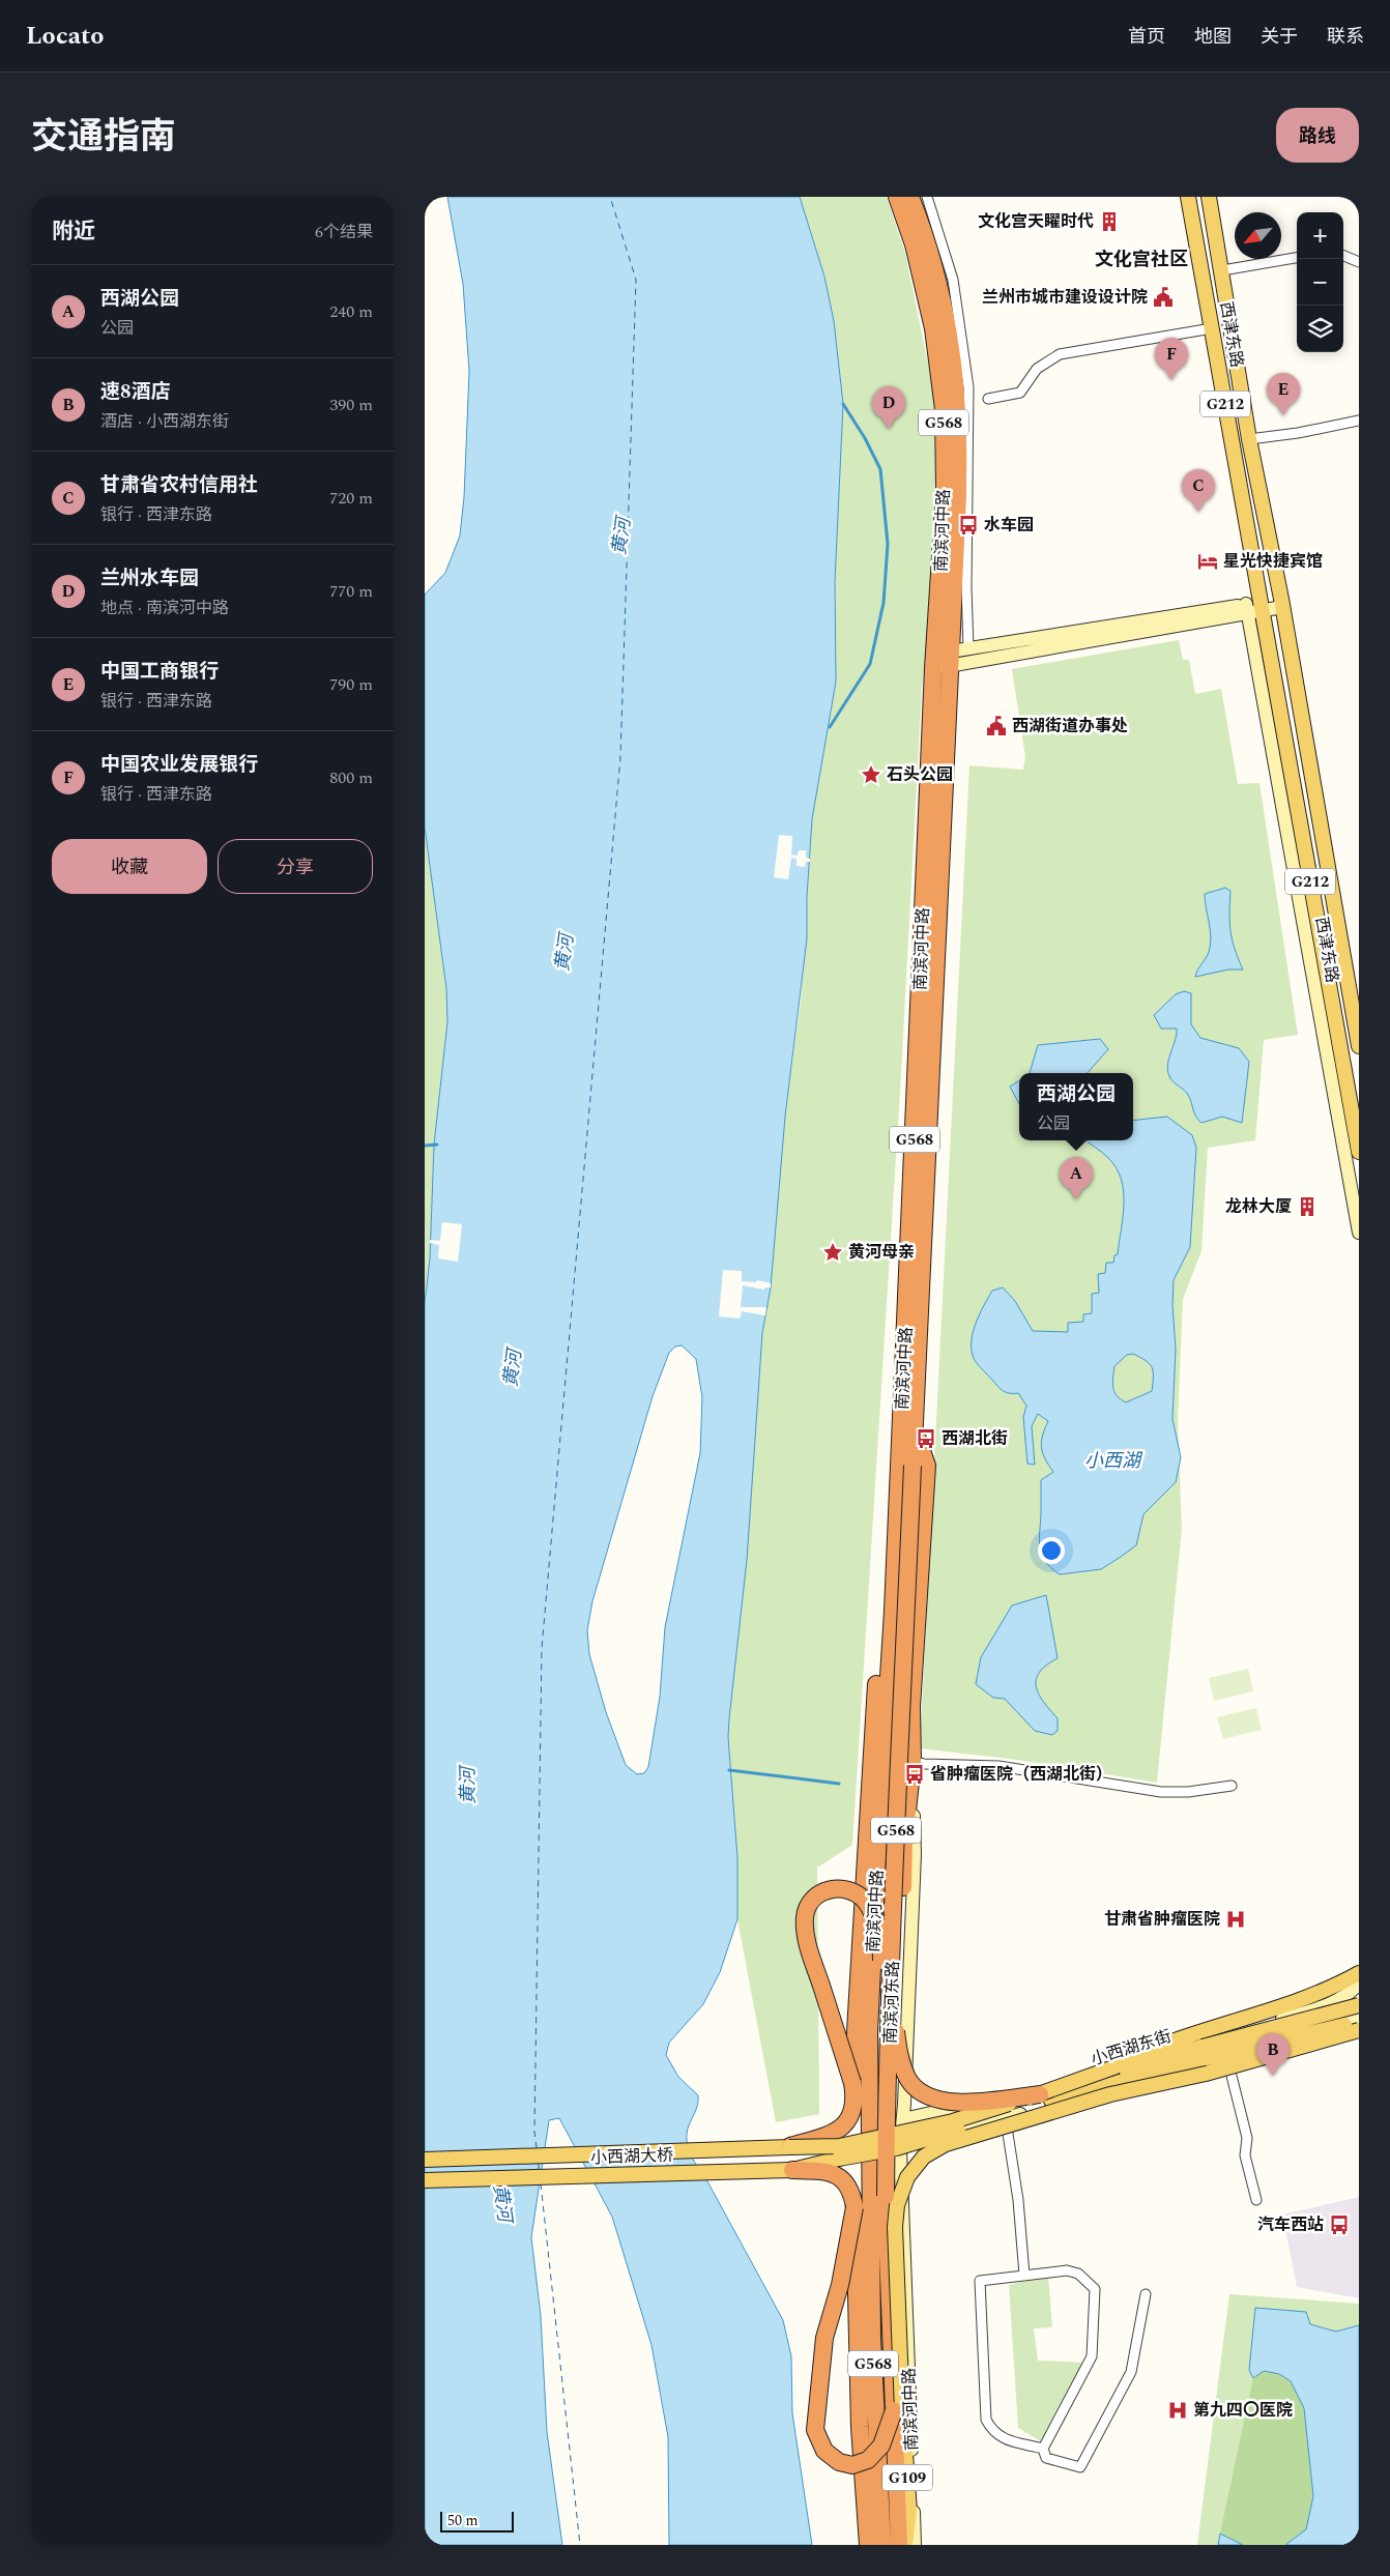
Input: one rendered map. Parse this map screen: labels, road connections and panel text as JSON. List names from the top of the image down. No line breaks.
{"streets":{"highway":["G568","南滨河中路"],"main road":["西津东路","G212","小西湖大桥","G109"],"street":["南滨河东路","小西湖东街"]},"crossings":[["南滨河中路","南滨河东路"],["南滨河中路","小西湖东街"],["南滨河中路","G109"],["南滨河东路","小西湖东街"]],"districts":["文化宫社区"],"water":["黄河","小西湖"],"places":{"building":["文化宫天矅时代","龙林大厦"],"public building":["兰州市城市建设设计院","西湖街道办事处"],"bus stop":["水车园","西湖北街","省肿瘤医院（西湖北街）","汽车西站"],"hotel":["星光快捷宾馆"],"place":["石头公园","黄河母亲"],"hospital":["甘肃省肿瘤医院","第九四〇医院"]},"scale_bar":"50 m","north":"bottom left","page":{"header":"Locato","nav":["首页","地图","关于","联系"],"title":"交通指南","buttons":["路线",["收藏","分享"]],"heading":["附近","6个结果"],"map_buttons":["+","−"],"list":[{"mark":"A","name":"西湖公园","note":"公园","value":"240 m"},{"mark":"B","name":"速8酒店","note":"酒店 · 小西湖东街","value":"390 m"},{"mark":"C","name":"甘肃省农村信用社","note":"银行 · 西津东路","value":"720 m"},{"mark":"D","name":"兰州水车园","note":"地点 · 南滨河中路","value":"770 m"},{"mark":"E","name":"中国工商银行","note":"银行 · 西津东路","value":"790 m"},{"mark":"F","name":"中国农业发展银行","note":"银行 · 西津东路","value":"800 m"}],"pins":["F","E","D","C","A","B"],"popup":["西湖公园","公园"],"scale":"50 m"}}
